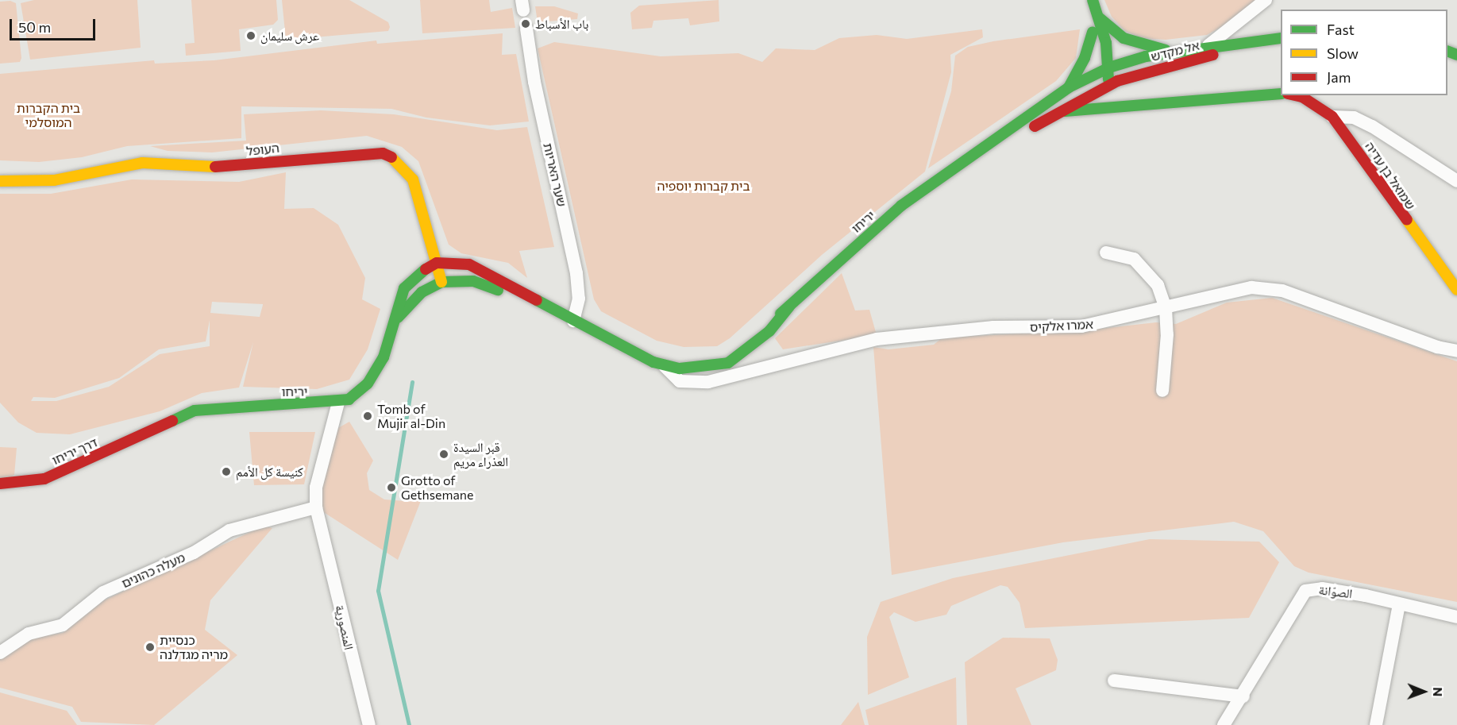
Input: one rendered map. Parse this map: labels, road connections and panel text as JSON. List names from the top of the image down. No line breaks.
{"streets":{"main road":["אל מקדש","העופל","שמואל בן עדיה","יריחו","דרך יריחו"],"street":["שער האריות","אמרו אלקיס","מעלה כהונים","الصوّانة","المنصورية"]},"crossings":[["אל מקדש","יריחו"],["העופל","יריחו"],["שער האריות","יריחו"],["יריחו","אמרו אלקיס"],["יריחו","דרך יריחו"],["יריחו","المنصورية"],["מעלה כהונים","المنصورية"]],"parks":["בית הקברות המוסלמי","בית קברות יוספיה"],"places":["باب الأسباط","عرش سليمان","Tomb of Mujir al-Din","قبر السيدة العذراء مريم","كنيسة كل الأمم","Grotto of Gethsemane","כנסיית מריה מגדלנה"],"legend":["Fast","Slow","Jam"],"scale_bar":"50 m","north":"right"}
